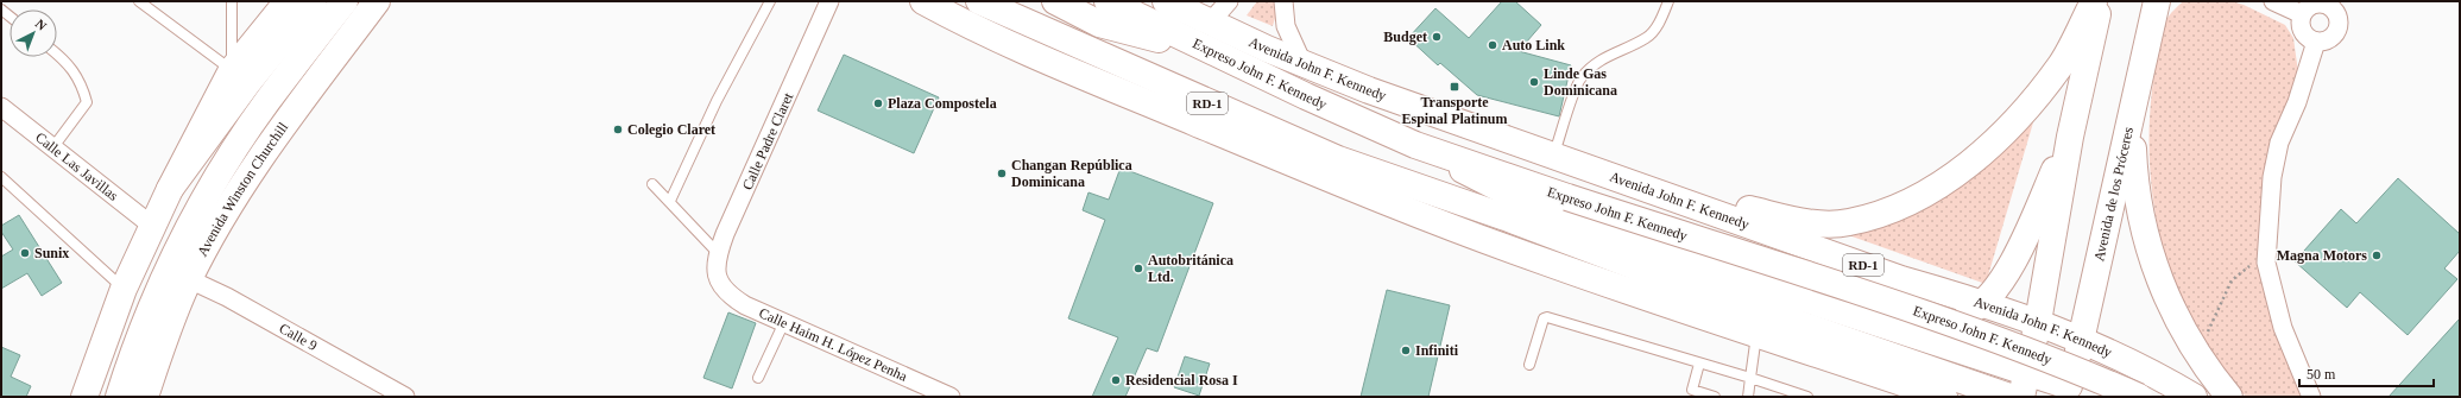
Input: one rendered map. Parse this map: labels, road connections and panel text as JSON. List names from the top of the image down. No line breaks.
{"streets":{"main road":["Avenida John F. Kennedy","Expreso John F. Kennedy","RD-1","Avenida Winston Churchill","Avenida de los Próceres"],"street":["Calle Padre Claret","Calle Las Javillas","Calle 9","Calle Haim H. López Penha"]},"crossings":[["Avenida John F. Kennedy","Avenida de los Próceres"],["Calle Padre Claret","Calle Haim H. López Penha"],["Avenida Winston Churchill","Calle 9"]],"places":{"other":["Budget","Auto Link","Linde Gas Dominicana","Plaza Compostela","Colegio Claret","Changan República Dominicana","Sunix","Magna Motors","Autobritánica Ltd.","Infiniti","Residencial Rosa I"],"transit":["Transporte Espinal Platinum"]},"scale_bar":"50 m","north":"top right"}
